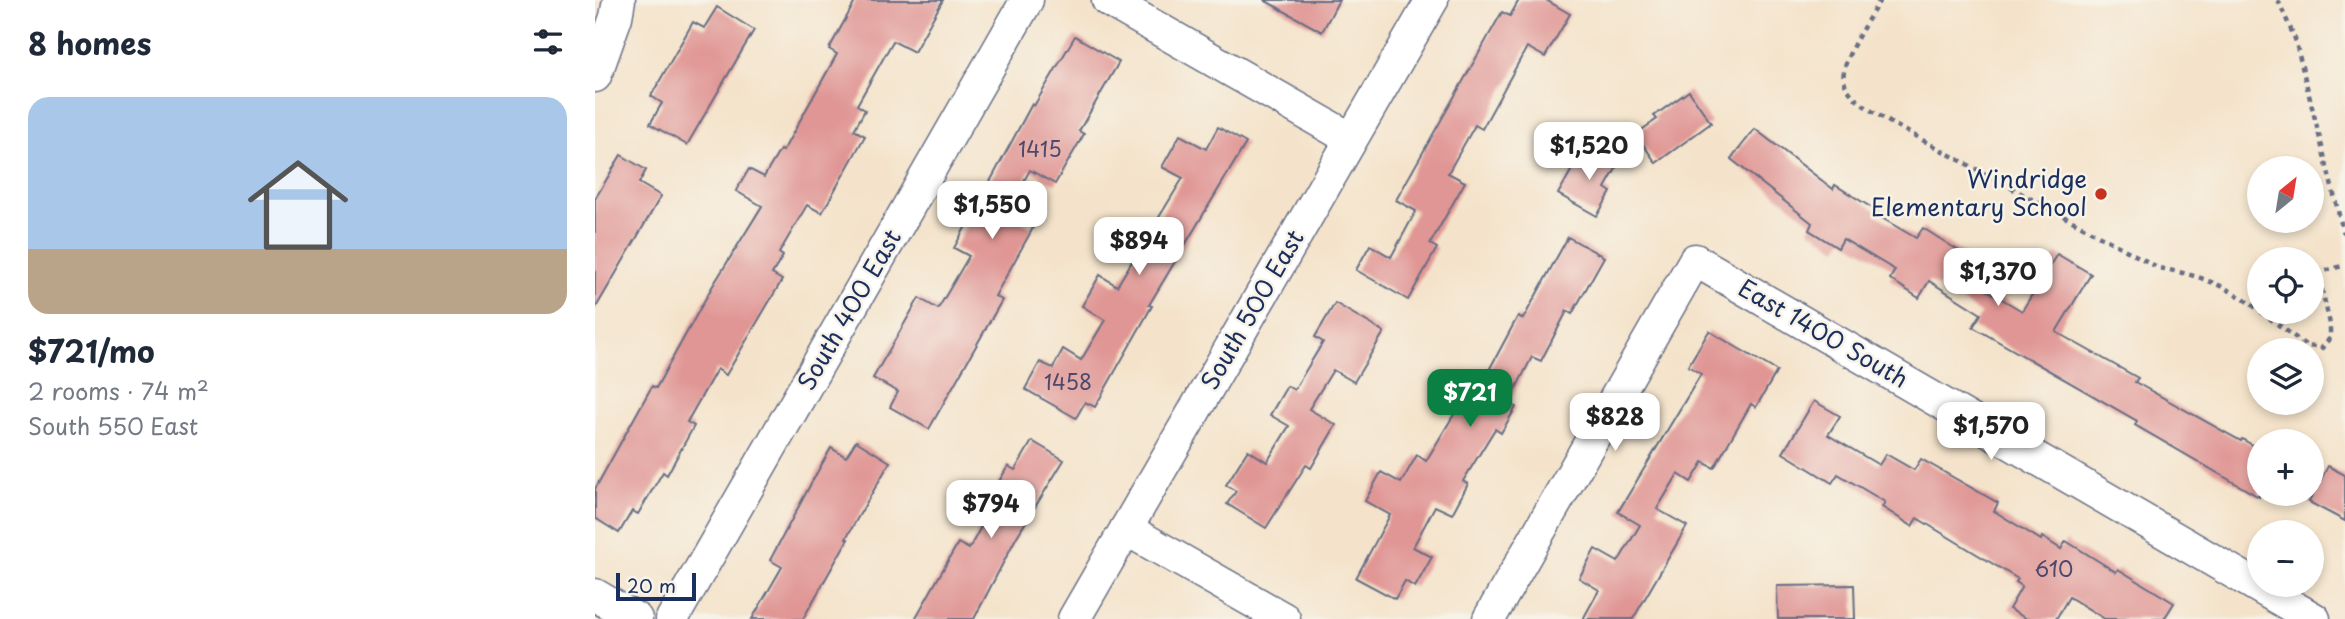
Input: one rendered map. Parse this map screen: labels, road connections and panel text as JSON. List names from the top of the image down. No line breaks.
{"streets":{"street":["South 400 East","South 500 East","East 1400 South"]},"places":["Windridge Elementary School"],"house_numbers":["1415","1458","610"],"scale_bar":"20 m","north":"top right","page":{"heading":"8 homes","list":[{"name":"$721/mo","note":"2 rooms · 74 m² · South 550 East"}],"price":["$1,520","$1,550","$894","$1,370","$721","$828","$1,570","$794"],"map_buttons":["+","−"],"scale":"20 m"}}
